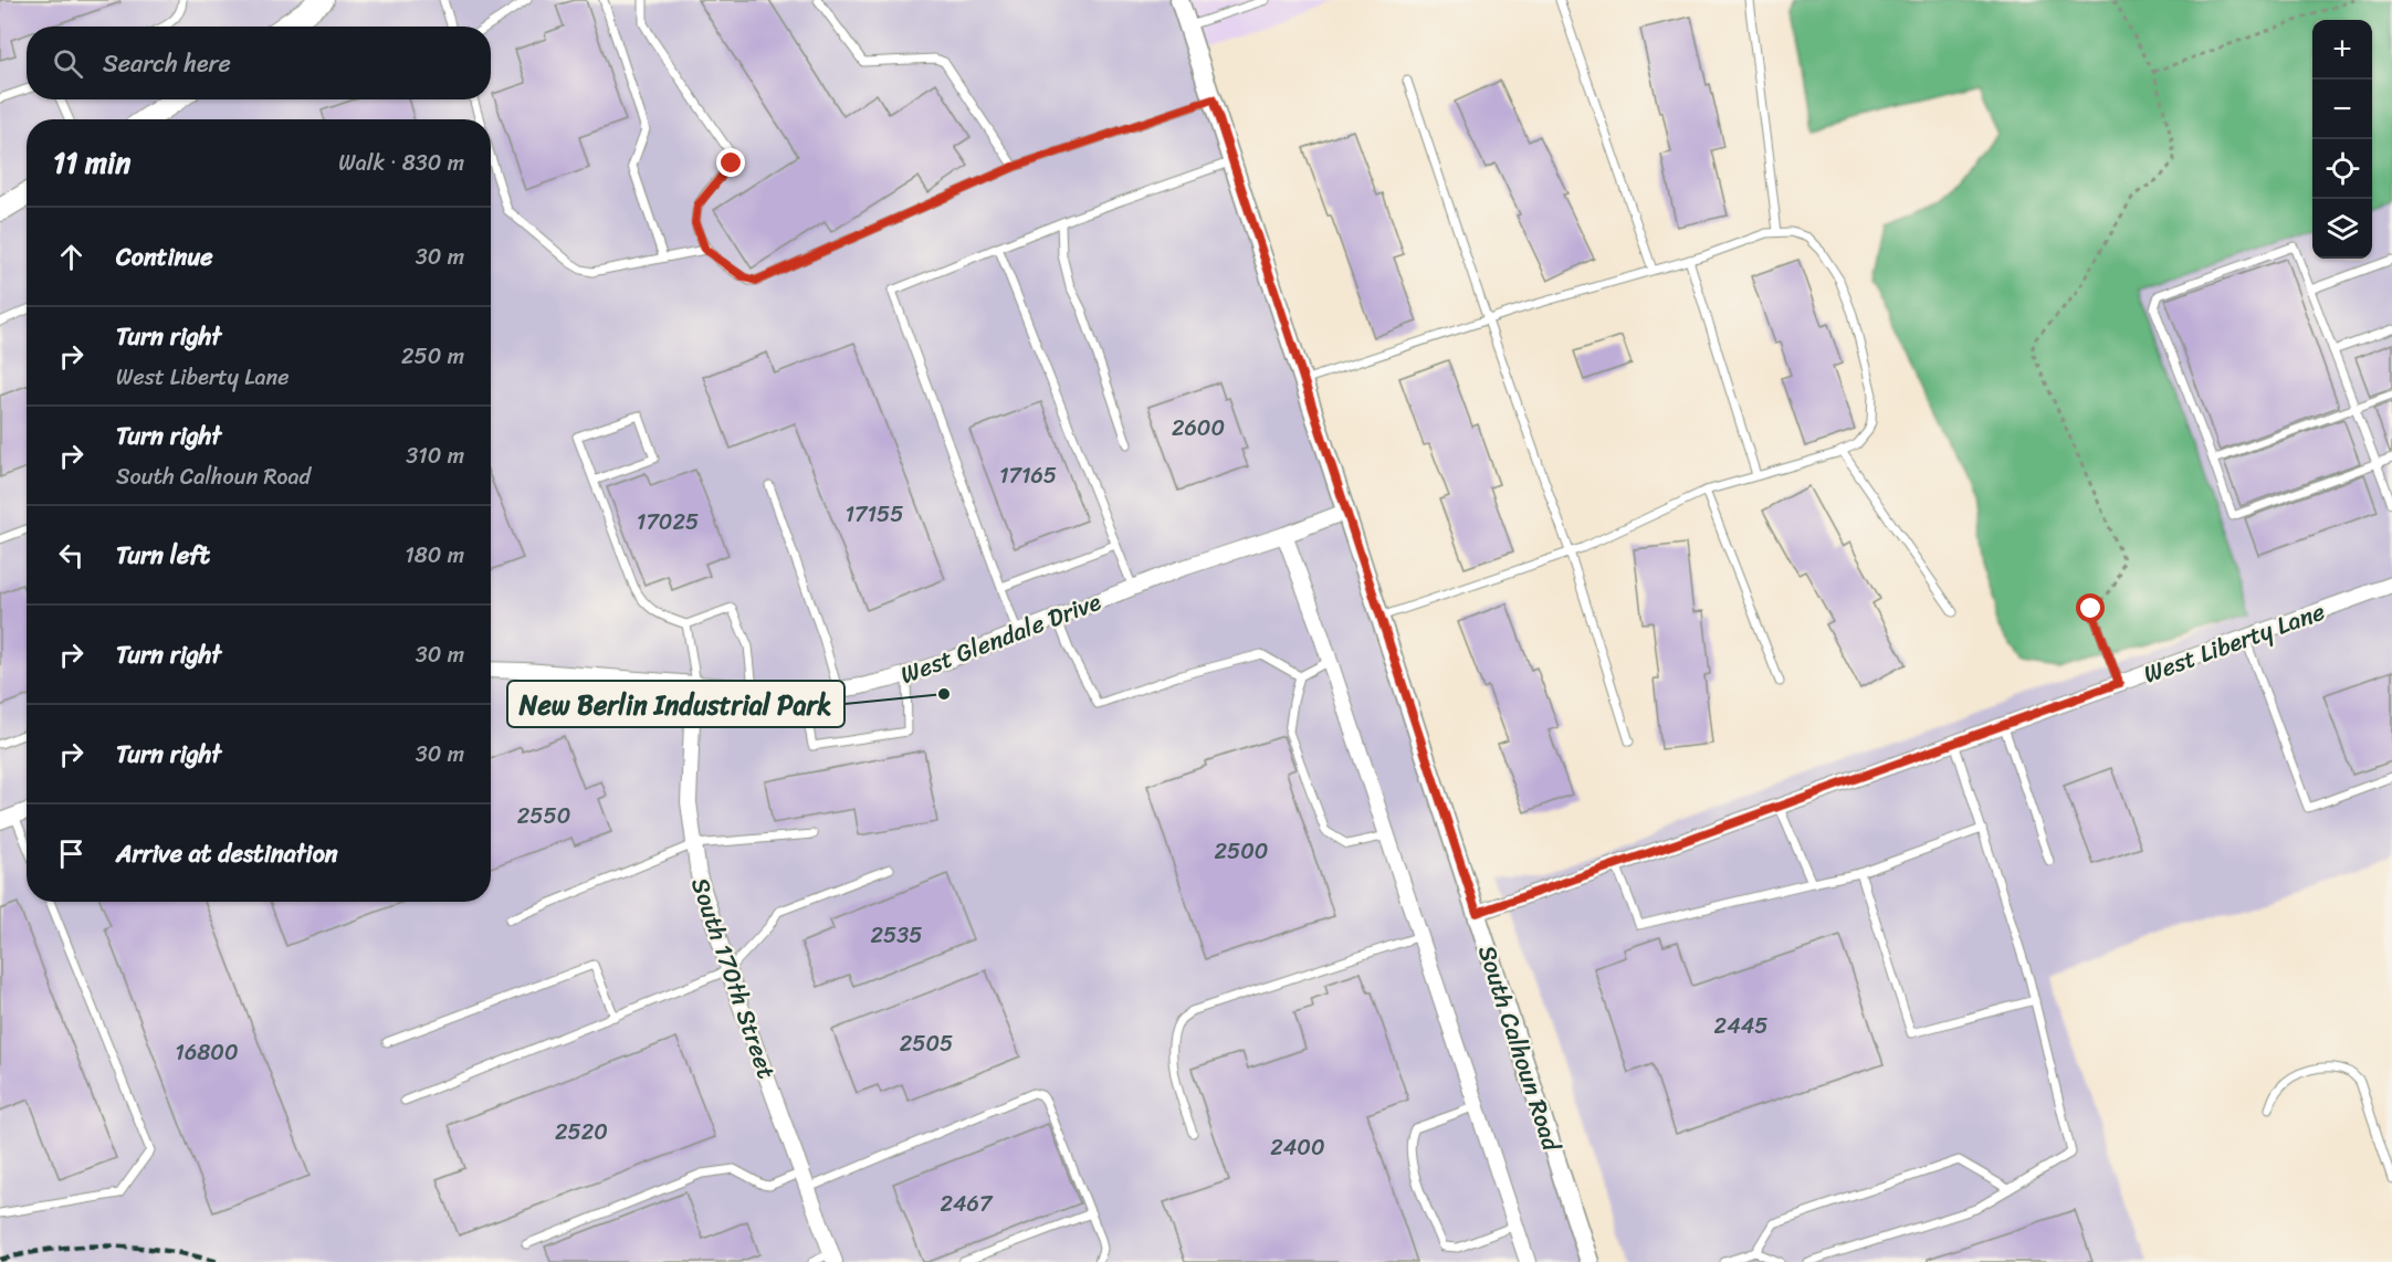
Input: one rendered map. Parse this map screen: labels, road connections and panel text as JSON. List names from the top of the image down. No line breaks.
{"streets":{"street":["West Glendale Drive","West Liberty Lane","South 170th Street","South Calhoun Road"]},"crossings":[["West Glendale Drive","South 170th Street"],["West Glendale Drive","South Calhoun Road"],["West Liberty Lane","South Calhoun Road"]],"places":["New Berlin Industrial Park"],"house_numbers":["2600","17165","17155","17025","2550","2500","2535","2445","2505","16800","2520","2400","2467"],"page":{"map_buttons":["+","−"],"search":"Search here","heading":["11 min","Walk · 830 m"],"list":[["Continue","30 m"],["Turn right","West Liberty Lane","250 m"],["Turn right","South Calhoun Road","310 m"],["Turn left","180 m"],["Turn right","30 m"],["Turn right","30 m"],"Arrive at destination"]}}
